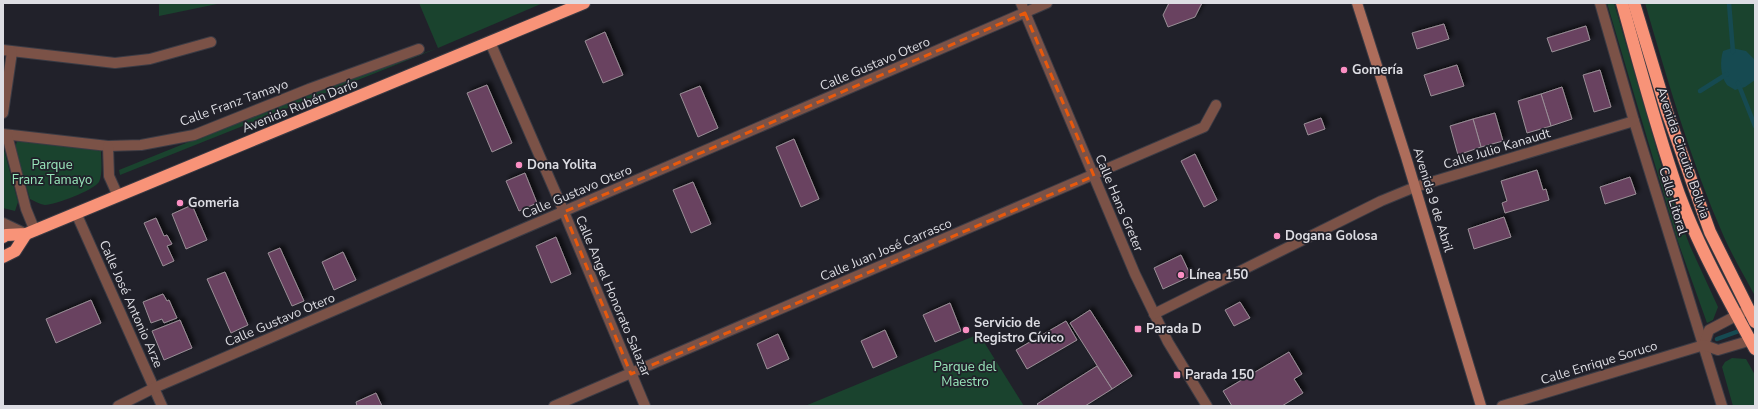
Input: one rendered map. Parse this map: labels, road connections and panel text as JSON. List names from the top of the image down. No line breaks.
{"streets":{"highway":["Avenida Rubén Darío","Avenida Circuito Bolivia"],"main road":["Avenida 9 de Abril"],"street":["Calle Gustavo Otero","Calle Franz Tamayo","Calle Julio Kanaudt","Calle Litoral","Calle Hans Greter","Calle Juan José Carrasco","Calle Angel Honorato Salazar","Calle José Antonio Arze","Calle Enrique Soruco"]},"crossings":[["Calle Gustavo Otero","Calle Hans Greter"],["Calle Gustavo Otero","Calle Angel Honorato Salazar"],["Calle Gustavo Otero","Calle José Antonio Arze"],["Avenida Rubén Darío","Calle Angel Honorato Salazar"],["Avenida Rubén Darío","Calle José Antonio Arze"],["Calle Julio Kanaudt","Avenida 9 de Abril"],["Calle Julio Kanaudt","Calle Litoral"],["Calle Julio Kanaudt","Calle Hans Greter"],["Avenida Circuito Bolivia","Calle Enrique Soruco"],["Calle Litoral","Calle Enrique Soruco"],["Calle Hans Greter","Calle Juan José Carrasco"],["Calle Juan José Carrasco","Calle Angel Honorato Salazar"]],"parks":["Parque Franz Tamayo","Parque del Maestro"],"places":{"other":["Gomería","Dona Yolita","Gomeria","Dogana Golosa","Línea 150","Servicio de Registro Cívico"],"transit":["Parada D","Parada 150"]}}
